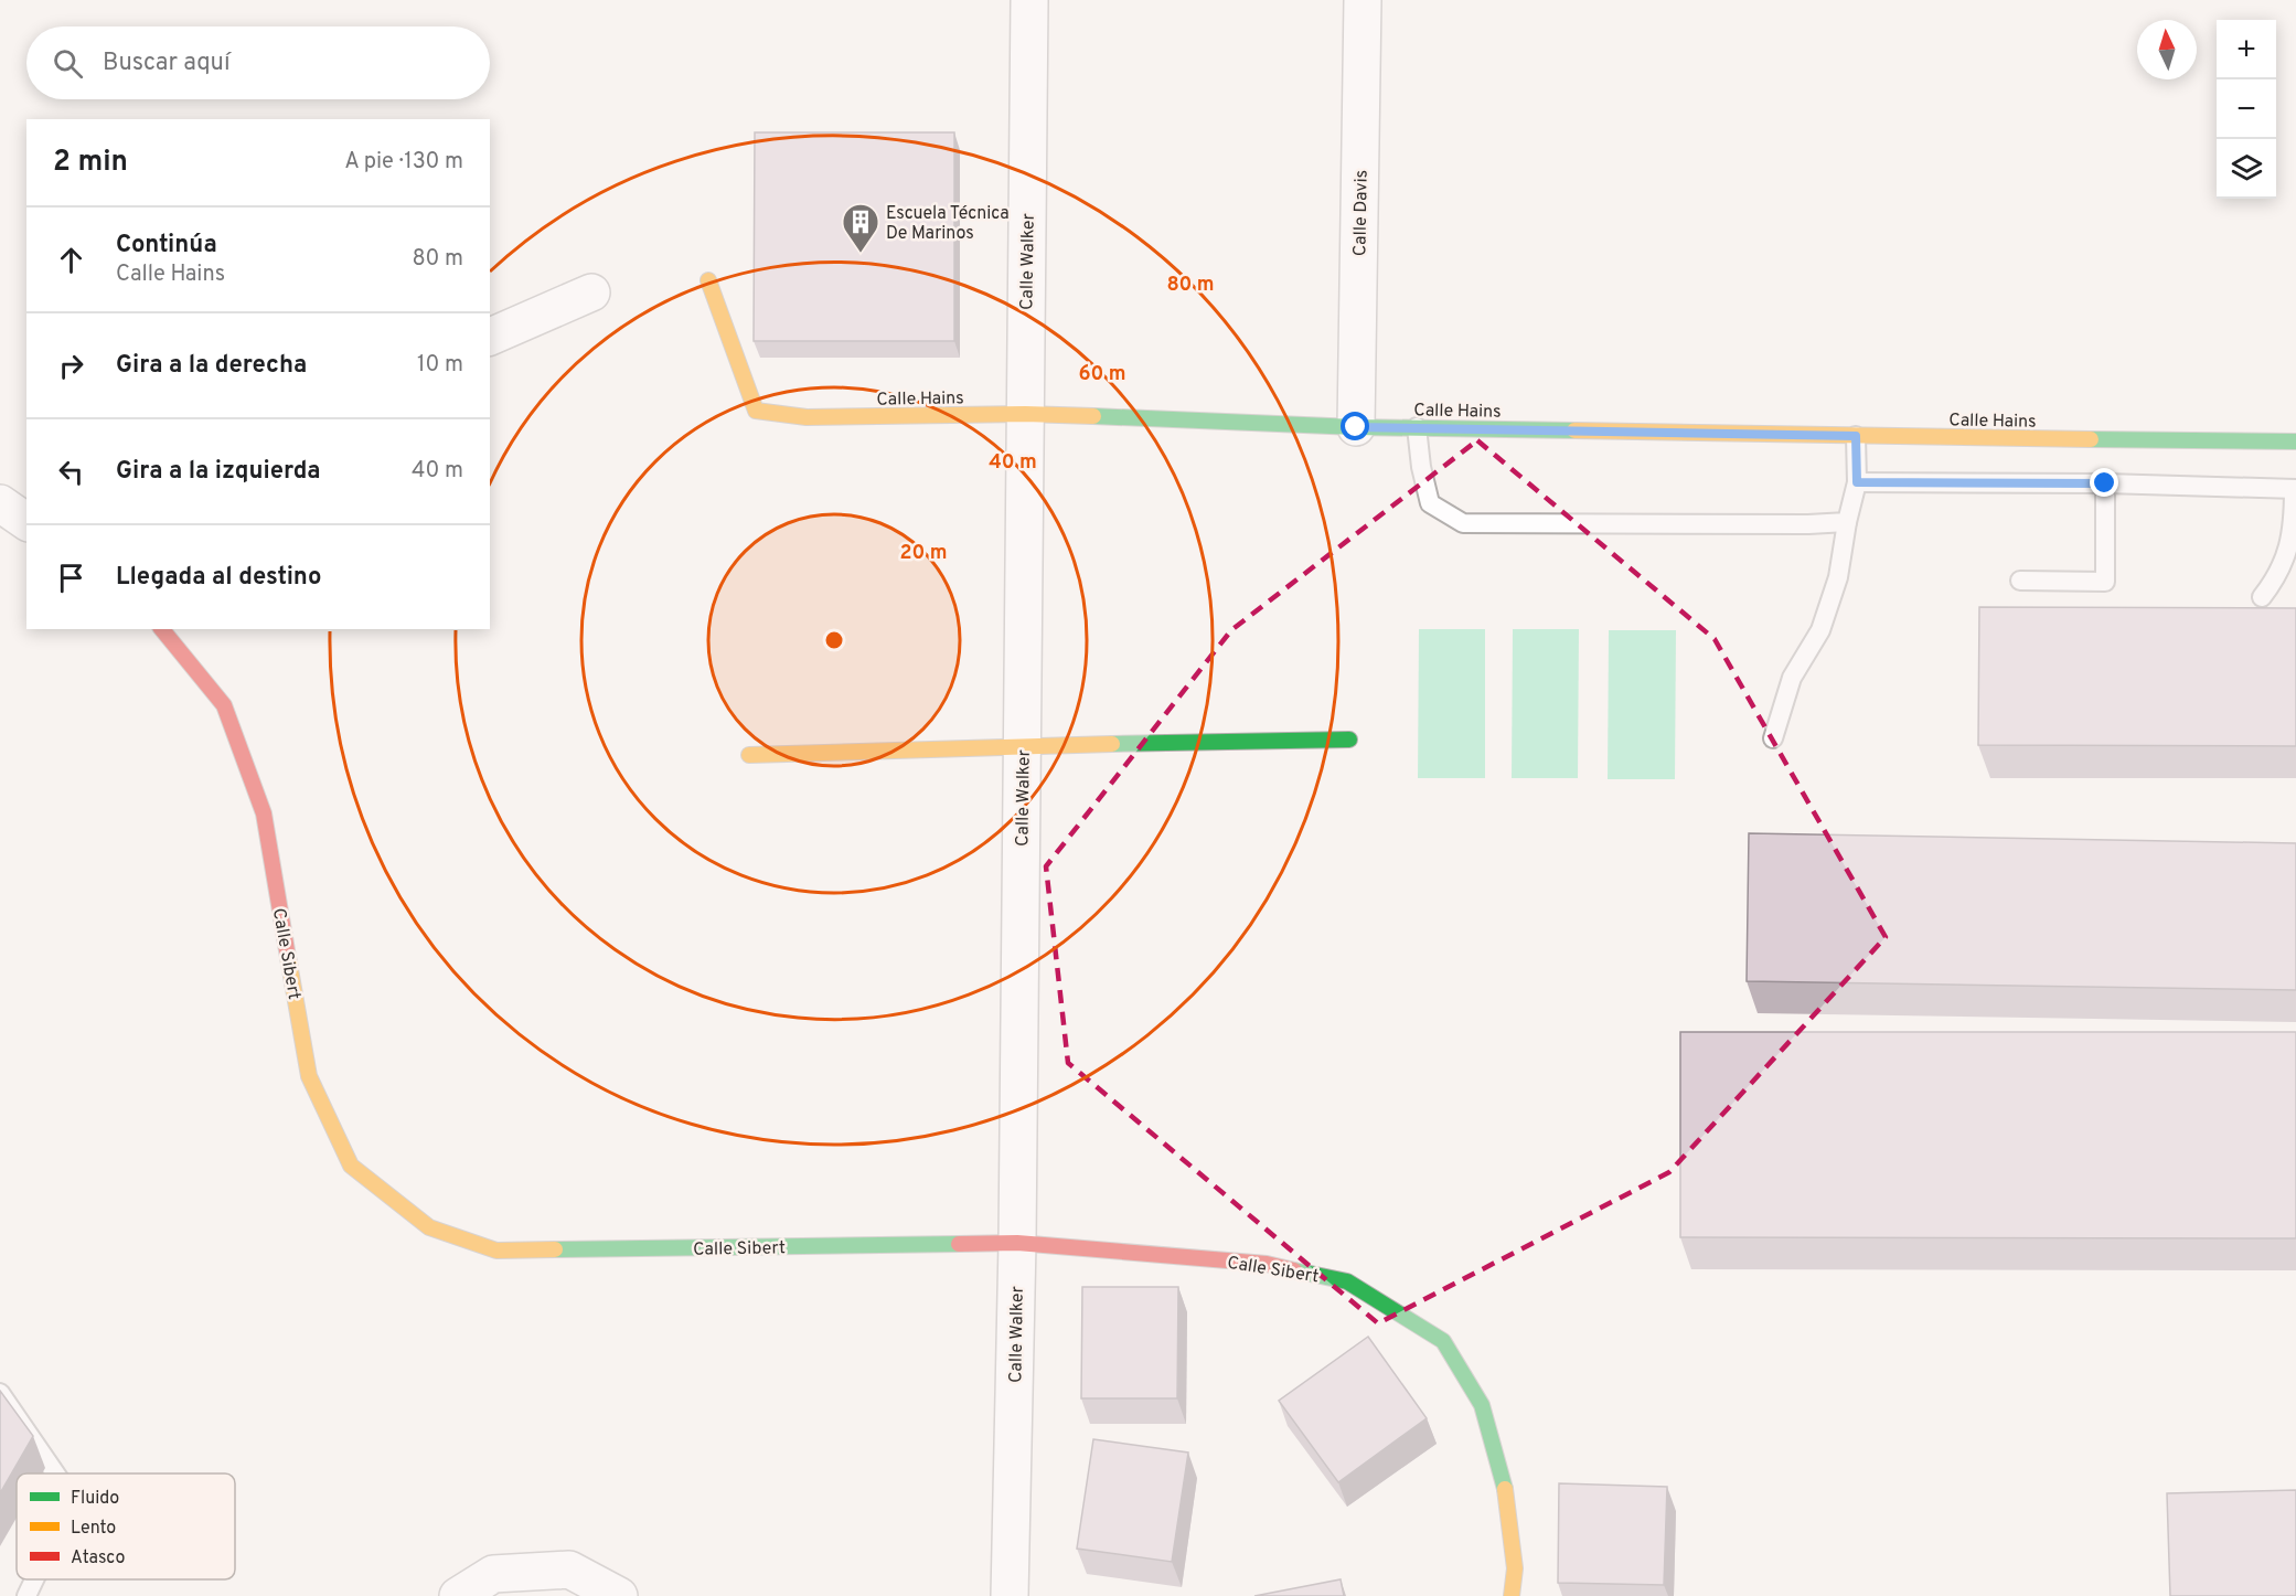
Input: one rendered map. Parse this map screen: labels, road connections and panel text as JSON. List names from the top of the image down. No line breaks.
{"streets":{"street":["Calle Davis","Calle Walker","Calle Hains","Calle Sibert"]},"crossings":[["Calle Davis","Calle Hains"],["Calle Walker","Calle Hains"],["Calle Walker","Calle Sibert"]],"places":{"building":["Escuela Técnica De Marinos"]},"legend":["Fluido","Lento","Atasco"],"north":"top","page":{"map_buttons":["+","−"],"search":"Buscar aquí","heading":["2 min","A pie · 130 m"],"list":[["Continúa","Calle Hains","80 m"],["Gira a la derecha","10 m"],["Gira a la izquierda","40 m"],"Llegada al destino"]},"rings":["80 m","60 m","40 m","20 m"]}
